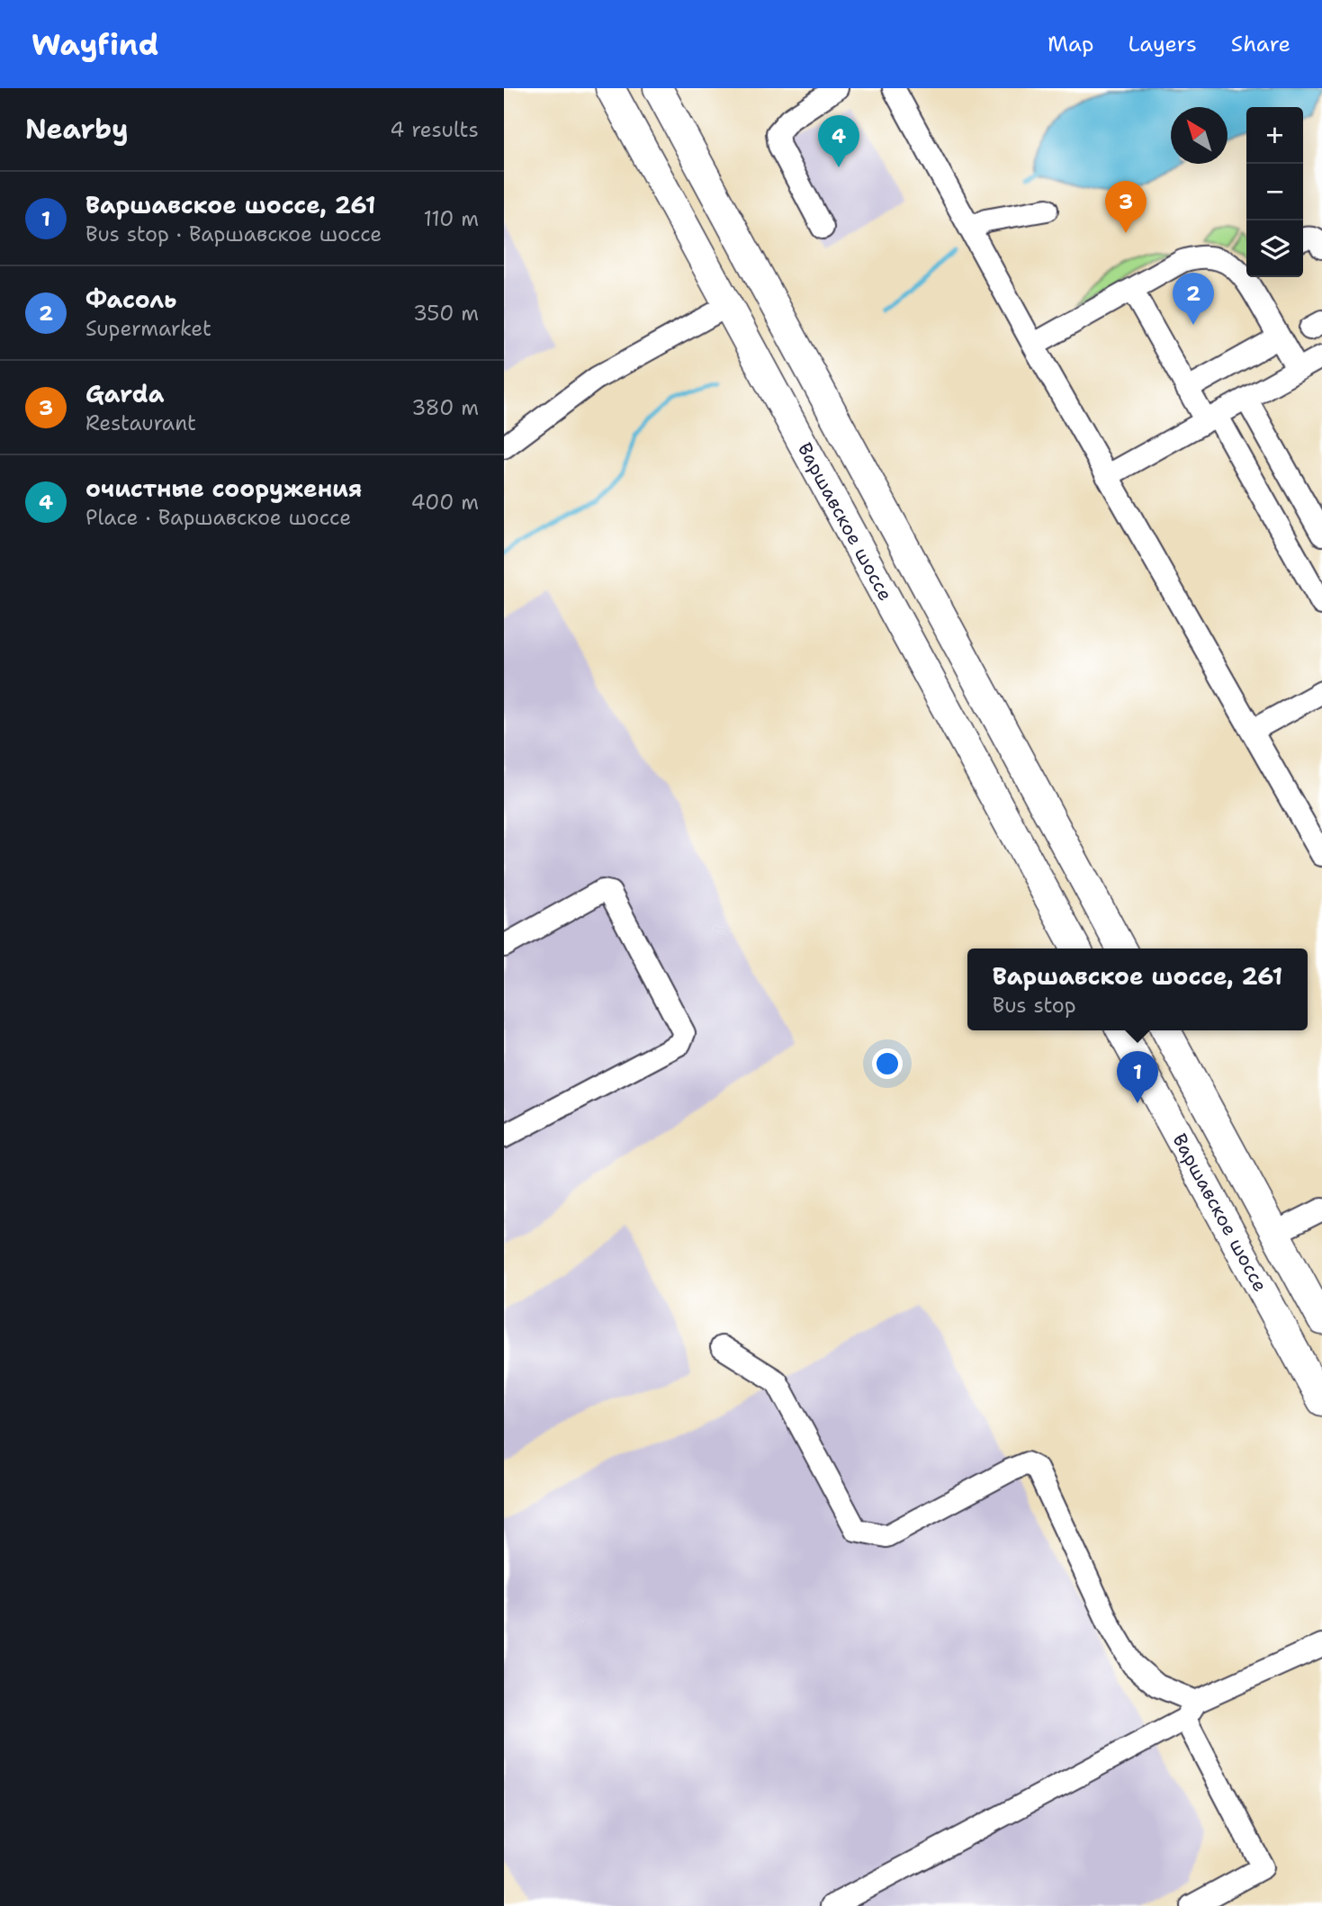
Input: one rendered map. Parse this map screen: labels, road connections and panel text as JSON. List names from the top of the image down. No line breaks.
{"streets":{"main road":["Варшавское шоссе"]},"north":"top left","page":{"header":"Wayfind","nav":["Map","Layers","Share"],"heading":["Nearby","4 results"],"map_buttons":["+","−"],"pins":["4","3","2","1"],"list":[{"mark":"1","name":"Варшавское шоссе, 261","note":"Bus stop · Варшавское шоссе","value":"110 m"},{"mark":"2","name":"Фасоль","note":"Supermarket","value":"350 m"},{"mark":"3","name":"Garda","note":"Restaurant","value":"380 m"},{"mark":"4","name":"очистные сооружения","note":"Place · Варшавское шоссе","value":"400 m"}],"popup":["Варшавское шоссе, 261","Bus stop"]}}
